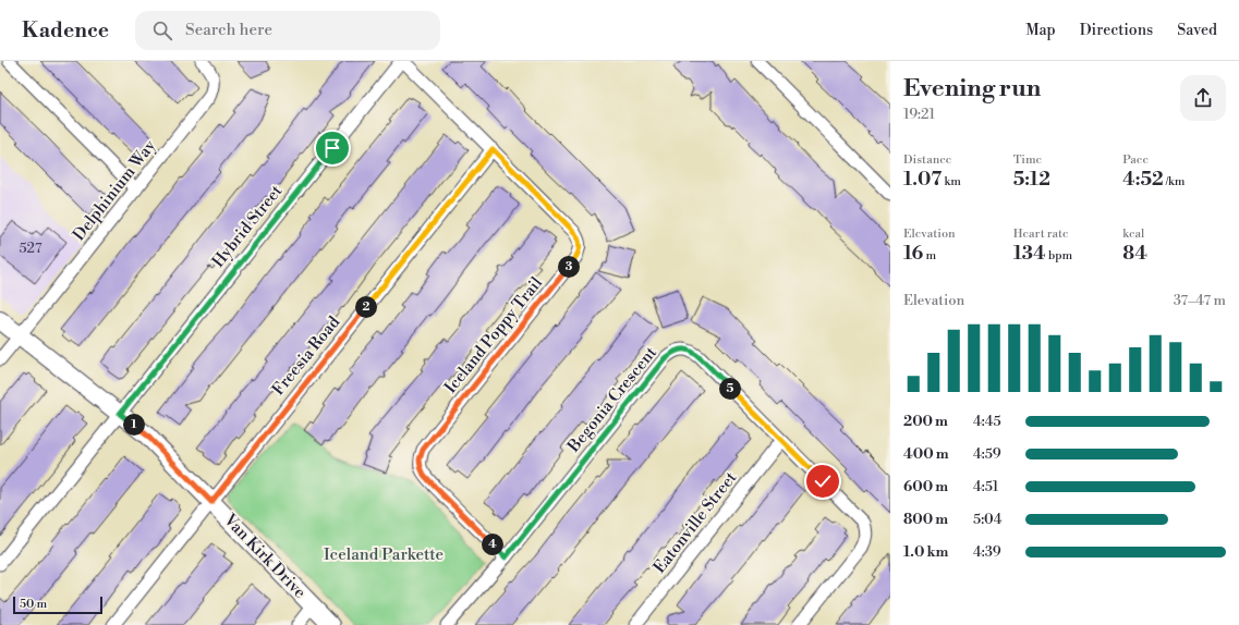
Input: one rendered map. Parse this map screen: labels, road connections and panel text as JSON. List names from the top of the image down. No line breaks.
{"streets":{"street":["Delphinium Way","Hybrid Street","Iceland Poppy Trail","Freesia Road","Begonia Crescent","Eatonville Street","Van Kirk Drive"]},"crossings":[["Delphinium Way","Van Kirk Drive"],["Hybrid Street","Iceland Poppy Trail"],["Hybrid Street","Van Kirk Drive"],["Iceland Poppy Trail","Freesia Road"],["Iceland Poppy Trail","Begonia Crescent"],["Freesia Road","Van Kirk Drive"],["Begonia Crescent","Eatonville Street"]],"parks":["Iceland Parkette"],"house_numbers":["527"],"scale_bar":"50 m","page":{"header":"Kadence","search":"Search here","nav":["Map","Directions","Saved"],"heading":["Evening run","19:21"],"stats":[["Distance","1.07 km"],["Time","5:12"],["Pace","4:52 /km"],["Elevation","16 m"],["Heart rate","134 bpm"],["kcal","84"]],"pins":["3","2","5","1","4"],"chart":["Elevation","37–47 m"],"list":[{"name":"200 m","note":"4:45"},{"name":"400 m","note":"4:59"},{"name":"600 m","note":"4:51"},{"name":"800 m","note":"5:04"},{"name":"1.0 km","note":"4:39"}],"scale":"50 m"}}
